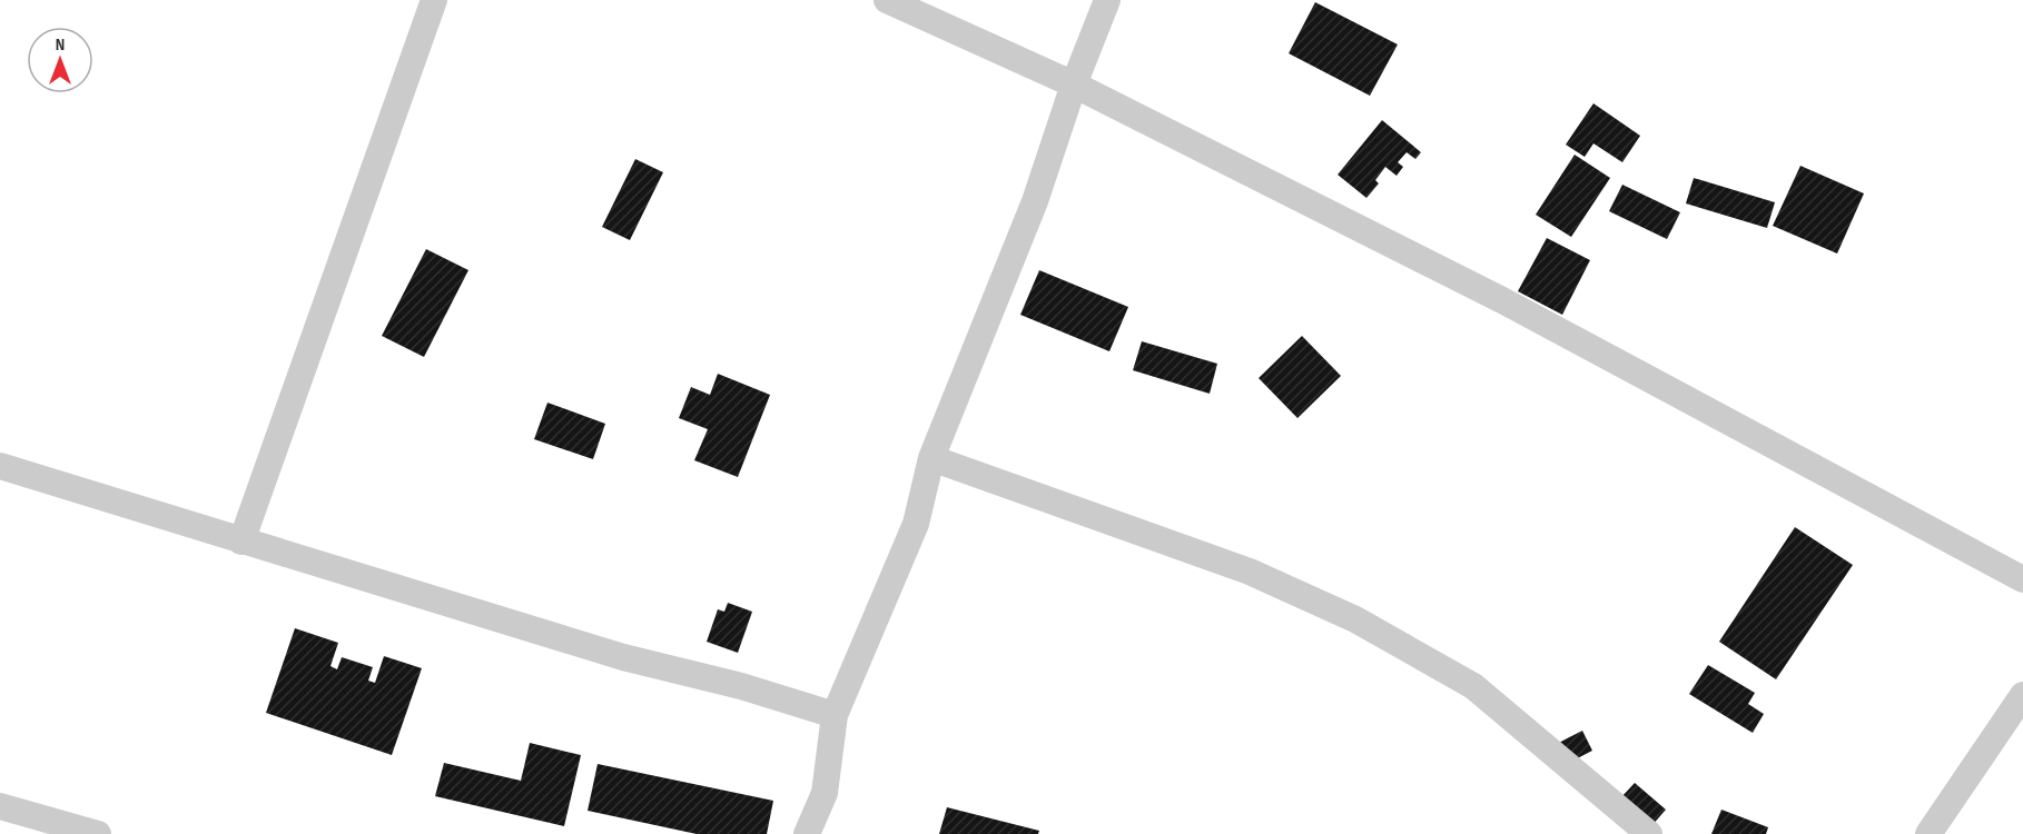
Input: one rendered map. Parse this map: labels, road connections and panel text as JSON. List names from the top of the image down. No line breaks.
{"north":"top"}
